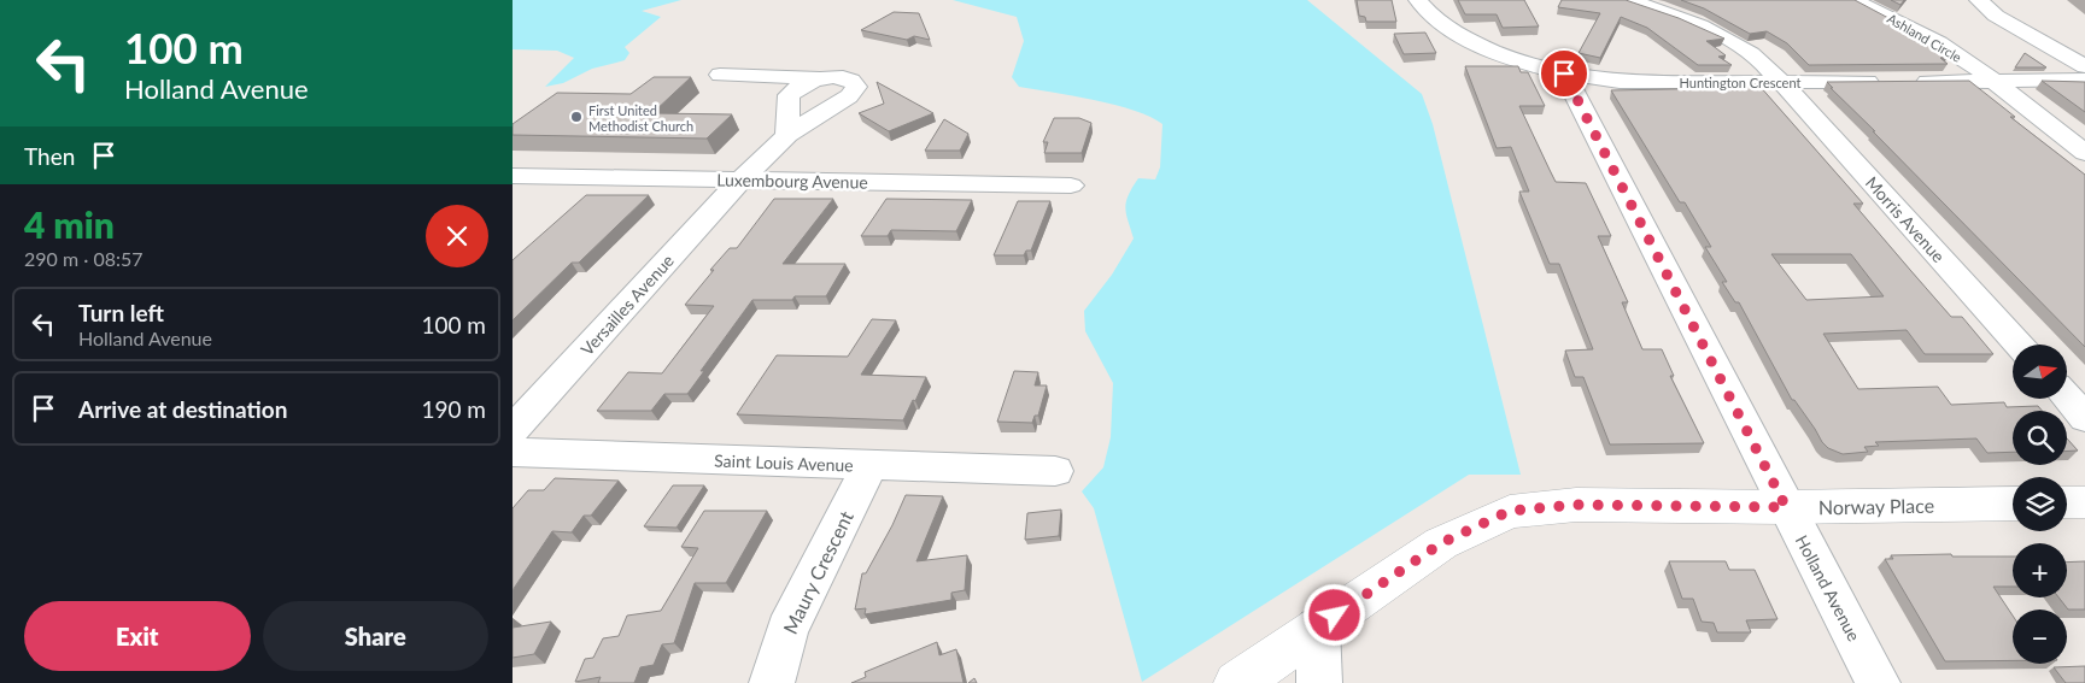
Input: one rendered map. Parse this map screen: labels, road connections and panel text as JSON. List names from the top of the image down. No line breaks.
{"streets":{"street":["Ashland Circle","Huntington Crescent","Luxembourg Avenue","Morris Avenue","Versailles Avenue","Saint Louis Avenue","Norway Place","Maury Crescent","Holland Avenue"]},"crossings":[["Huntington Crescent","Morris Avenue"],["Huntington Crescent","Holland Avenue"],["Luxembourg Avenue","Versailles Avenue"],["Saint Louis Avenue","Maury Crescent"],["Norway Place","Holland Avenue"]],"places":["First United Methodist Church"],"north":"right","page":{"turn":["100 m","Holland Avenue"],"then":"Then","heading":["4 min","290 m · 08:57"],"list":[{"name":"Turn left","note":"Holland Avenue","value":"100 m"},{"name":"Arrive at destination","value":"190 m"}],"map_buttons":["+","−"],"buttons":["Exit","Share"]}}
